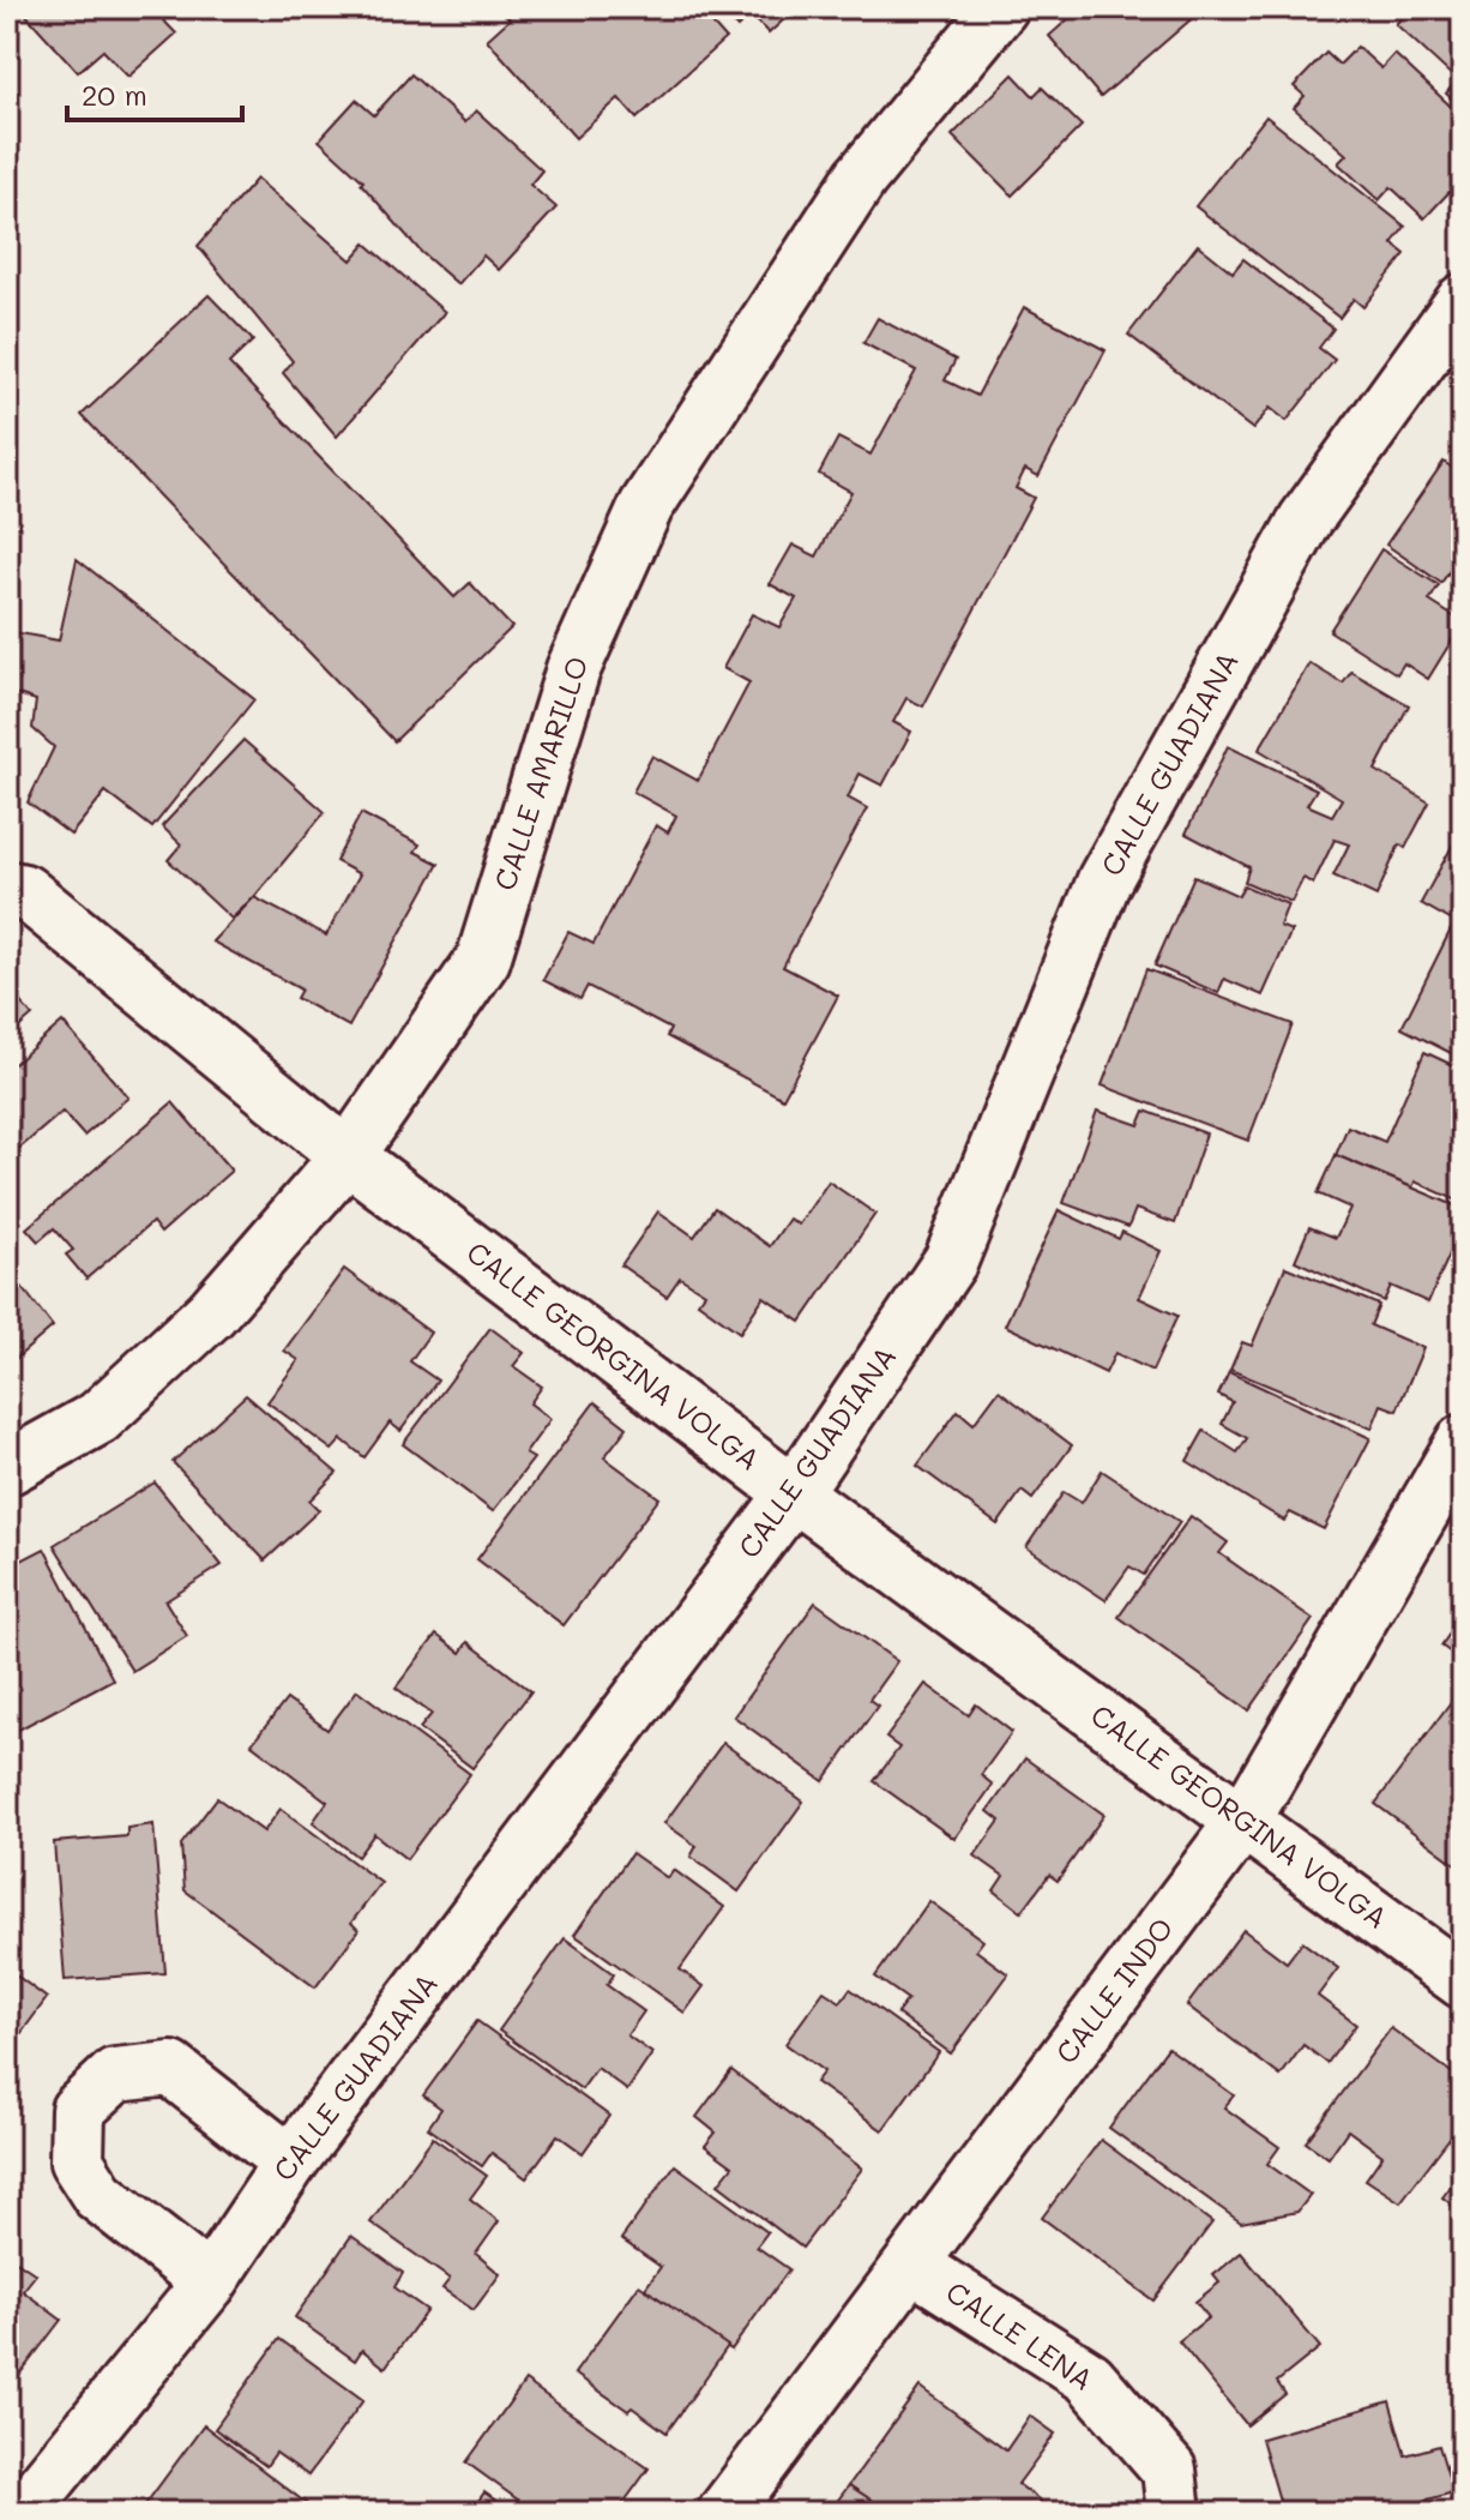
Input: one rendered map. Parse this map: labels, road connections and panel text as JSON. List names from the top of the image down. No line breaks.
{"streets":{"street":["CALLE GUADIANA","CALLE AMARILLO","CALLE GEORGINA VOLGA","CALLE INDO","CALLE LENA"]},"crossings":[["CALLE GUADIANA","CALLE GEORGINA VOLGA"],["CALLE AMARILLO","CALLE GEORGINA VOLGA"],["CALLE GEORGINA VOLGA","CALLE INDO"],["CALLE INDO","CALLE LENA"]],"scale_bar":"20 m"}
